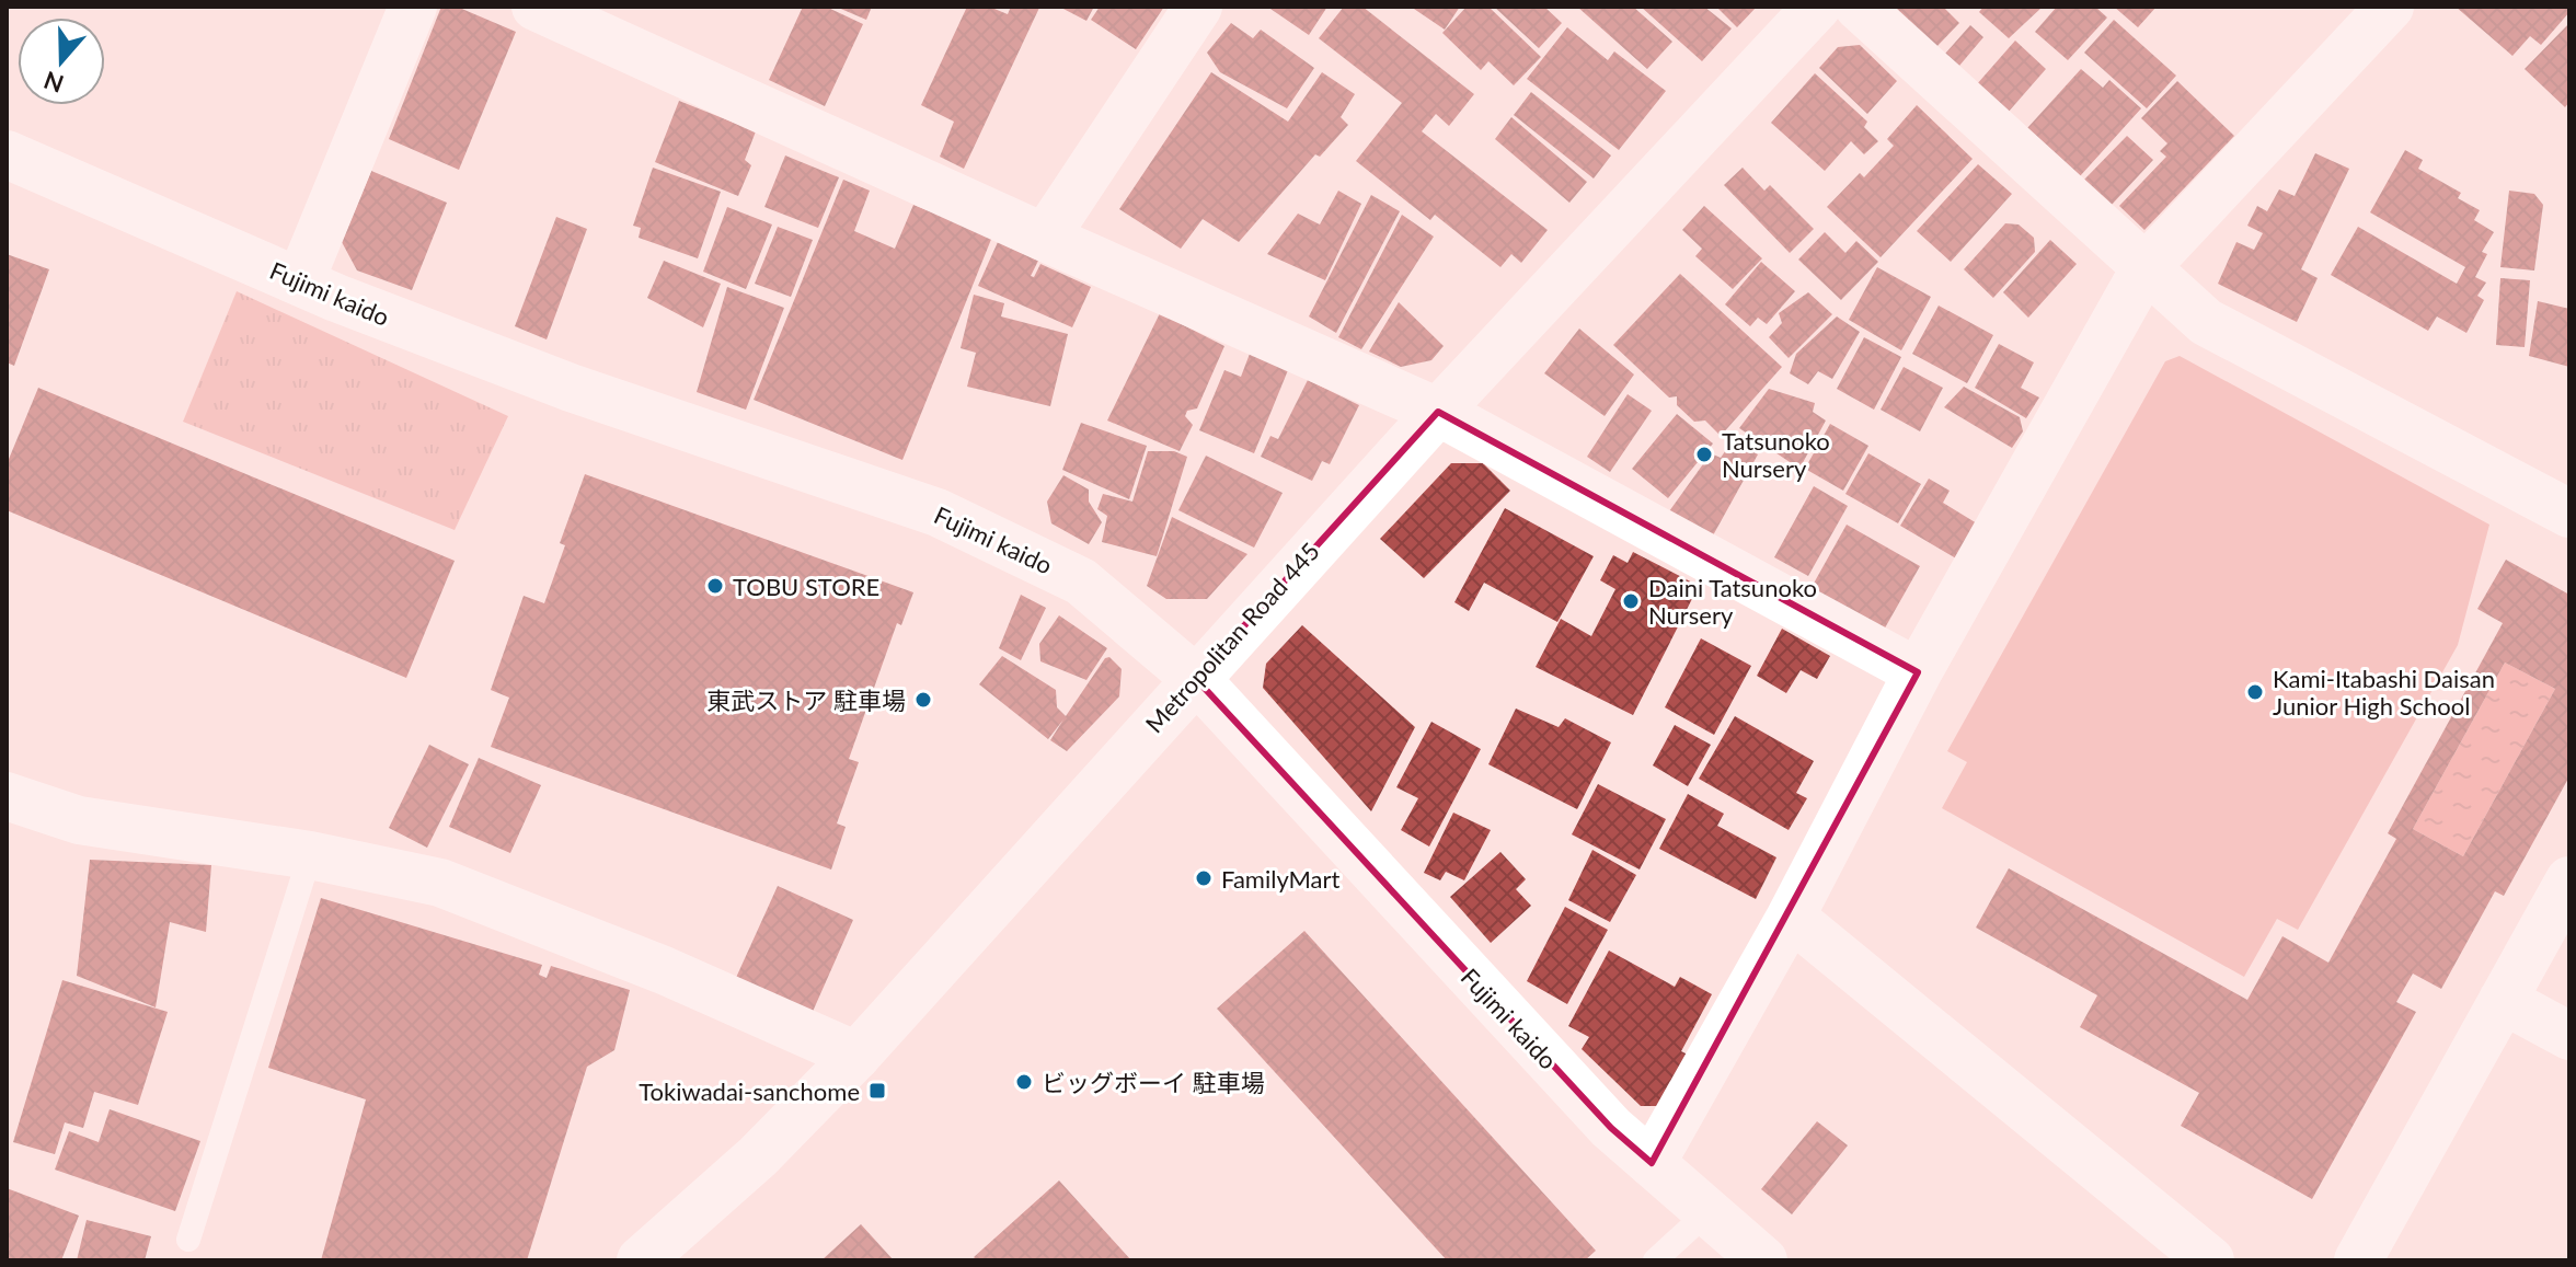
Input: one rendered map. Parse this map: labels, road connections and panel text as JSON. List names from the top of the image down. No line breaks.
{"streets":{"street":["Fujimi kaido","Metropolitan Road 445"]},"crossings":[["Fujimi kaido","Metropolitan Road 445"]],"places":{"other":["Tatsunoko Nursery","TOBU STORE","Daini Tatsunoko Nursery","Kami-Itabashi Daisan Junior High School","東武ストア 駐車場","FamilyMart","ビッグボーイ 駐車場"],"transit":["Tokiwadai-sanchome"]},"north":"bottom"}
